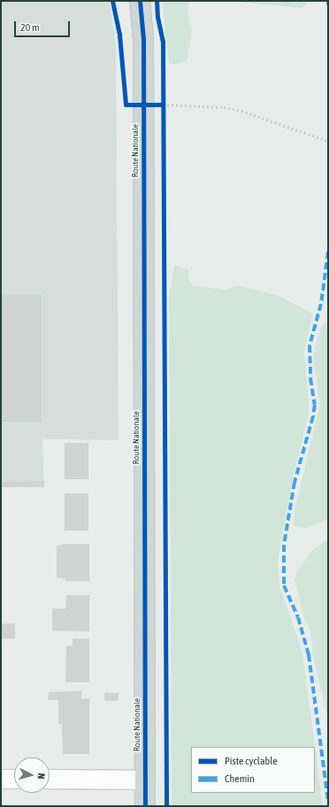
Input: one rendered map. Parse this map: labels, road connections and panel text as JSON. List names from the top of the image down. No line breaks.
{"streets":{"main road":["Route Nationale"]},"legend":["Piste cyclable","Chemin"],"scale_bar":"20 m","north":"right"}
